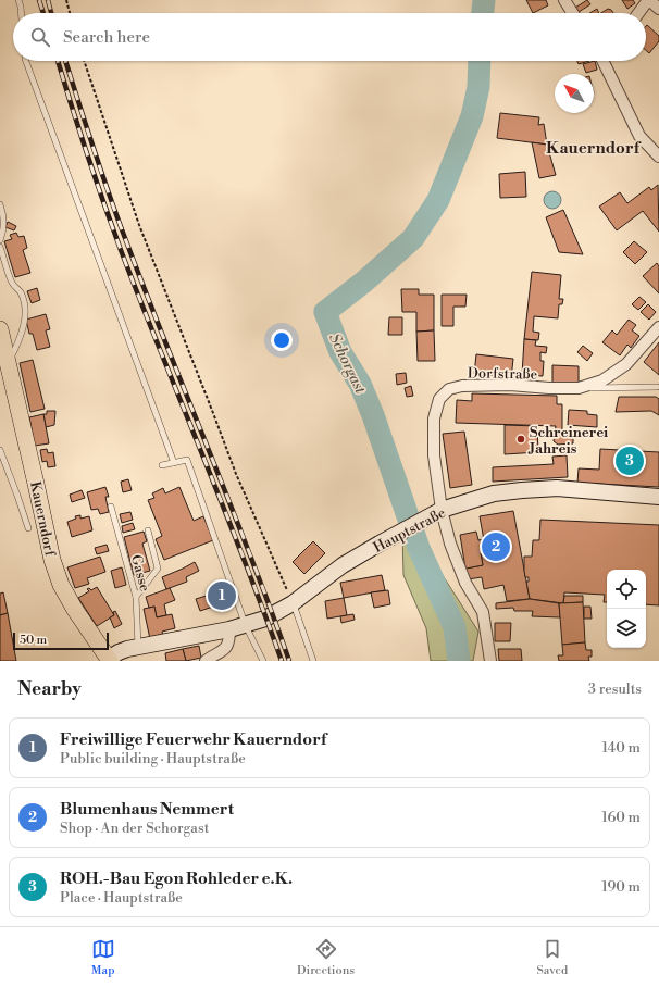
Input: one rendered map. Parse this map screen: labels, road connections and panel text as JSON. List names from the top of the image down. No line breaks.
{"streets":{"main road":["Kauerndorf","Hauptstraße"],"street":["Dorfstraße"],"lane":["Gasse"]},"crossings":[["Dorfstraße","Hauptstraße"],["Kauerndorf","Hauptstraße"],["Hauptstraße","Gasse"]],"districts":["Kauerndorf"],"water":["Schorgast"],"places":["Schreinerei Jahreis"],"scale_bar":"50 m","north":"top left","page":{"search":"Search here","pins":["3","2","1"],"scale":"50 m","heading":["Nearby","3 results"],"list":[{"mark":"1","name":"Freiwillige Feuerwehr Kauerndorf","note":"Public building · Hauptstraße","value":"140 m"},{"mark":"2","name":"Blumenhaus Nemmert","note":"Shop · An der Schorgast","value":"160 m"},{"mark":"3","name":"ROH.-Bau Egon Rohleder e.K.","note":"Place · Hauptstraße","value":"190 m"}],"nav":["Map","Directions","Saved"]}}
